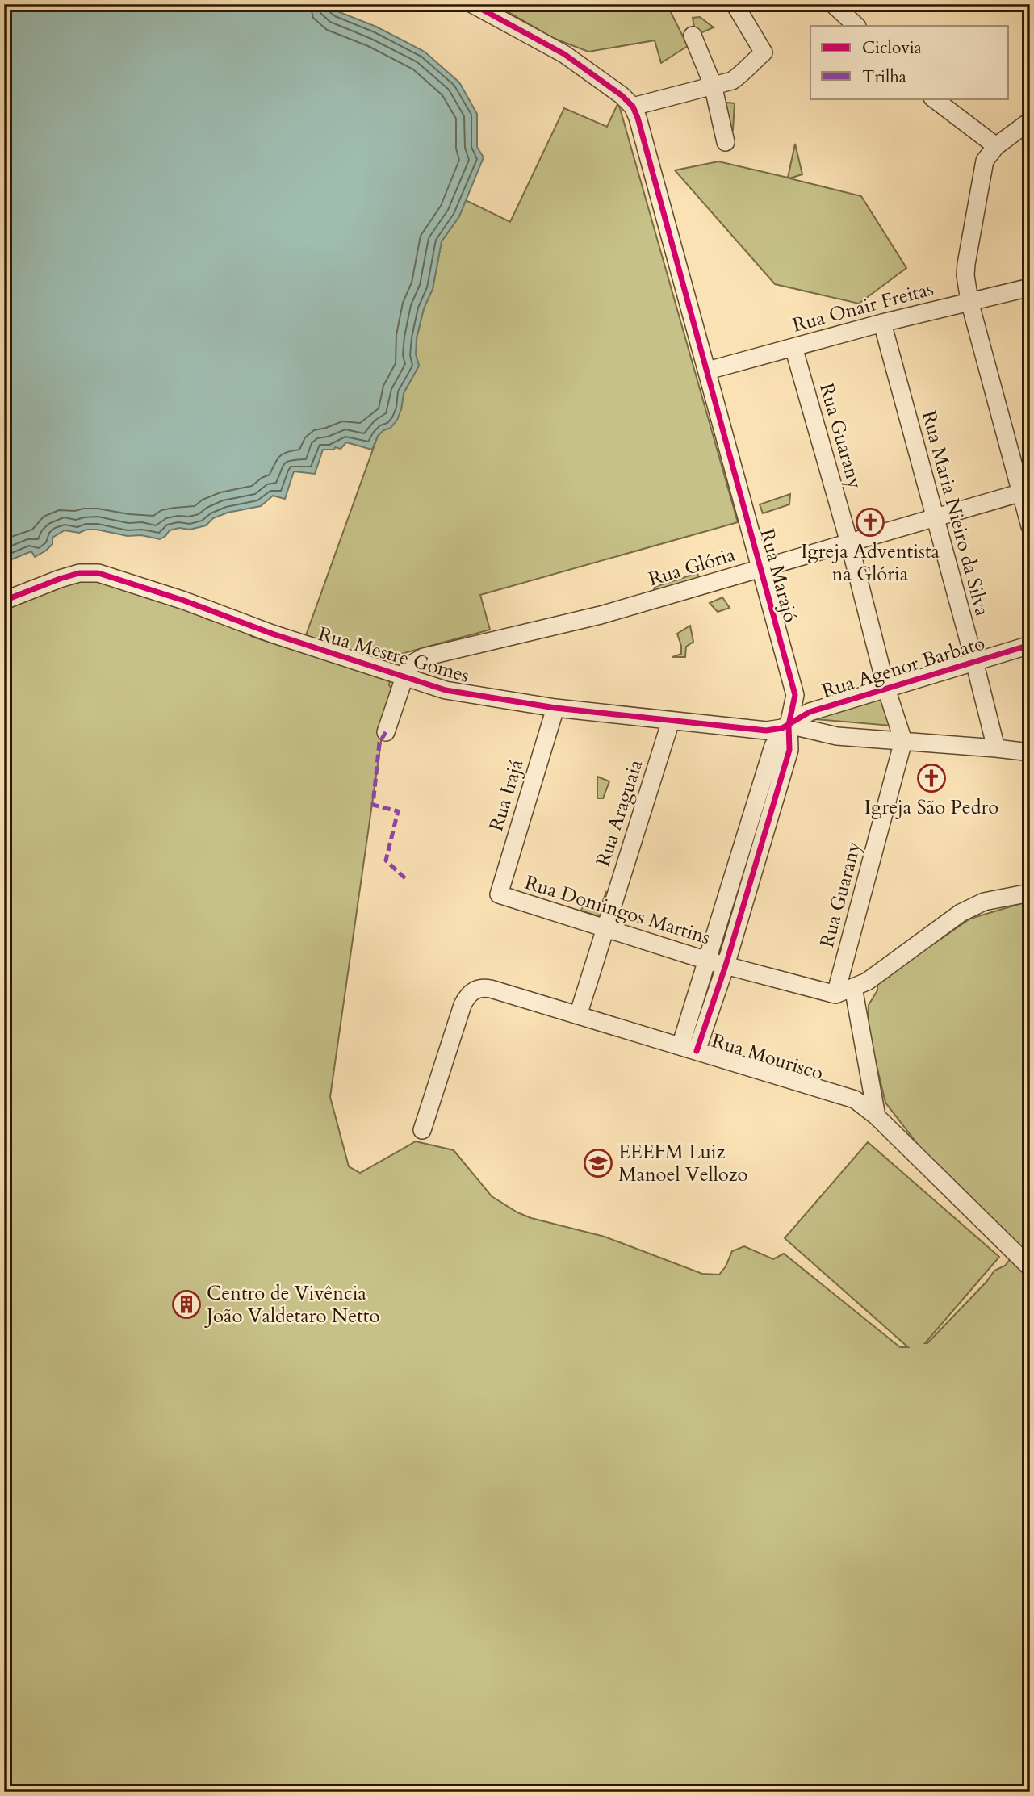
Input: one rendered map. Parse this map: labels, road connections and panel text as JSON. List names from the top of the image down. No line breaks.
{"streets":{"street":["Rua Onair Freitas","Rua Guarany","Rua Maria Nieiro da Silva","Rua Glória","Rua Marajó","Rua Mestre Gomes","Rua Agenor Barbato","Rua Irajá","Rua Araguaia","Rua Domingos Martins","Rua Mourisco"]},"crossings":[["Rua Onair Freitas","Rua Guarany"],["Rua Onair Freitas","Rua Maria Nieiro da Silva"],["Rua Onair Freitas","Rua Marajó"],["Rua Guarany","Rua Glória"],["Rua Guarany","Rua Mestre Gomes"],["Rua Guarany","Rua Agenor Barbato"],["Rua Guarany","Rua Domingos Martins"],["Rua Maria Nieiro da Silva","Rua Glória"],["Rua Maria Nieiro da Silva","Rua Mestre Gomes"],["Rua Maria Nieiro da Silva","Rua Agenor Barbato"],["Rua Glória","Rua Marajó"],["Rua Glória","Rua Mestre Gomes"],["Rua Marajó","Rua Mestre Gomes"],["Rua Marajó","Rua Agenor Barbato"],["Rua Marajó","Rua Domingos Martins"],["Rua Marajó","Rua Mourisco"],["Rua Mestre Gomes","Rua Agenor Barbato"],["Rua Mestre Gomes","Rua Irajá"],["Rua Mestre Gomes","Rua Araguaia"],["Rua Irajá","Rua Domingos Martins"],["Rua Araguaia","Rua Domingos Martins"],["Rua Araguaia","Rua Mourisco"]],"places":{"church":["Igreja Adventista na Glória","Igreja São Pedro"],"school or university":["EEEFM Luiz Manoel Vellozo"],"building":["Centro de Vivência João Valdetaro Netto"]},"legend":["Ciclovia","Trilha"]}
